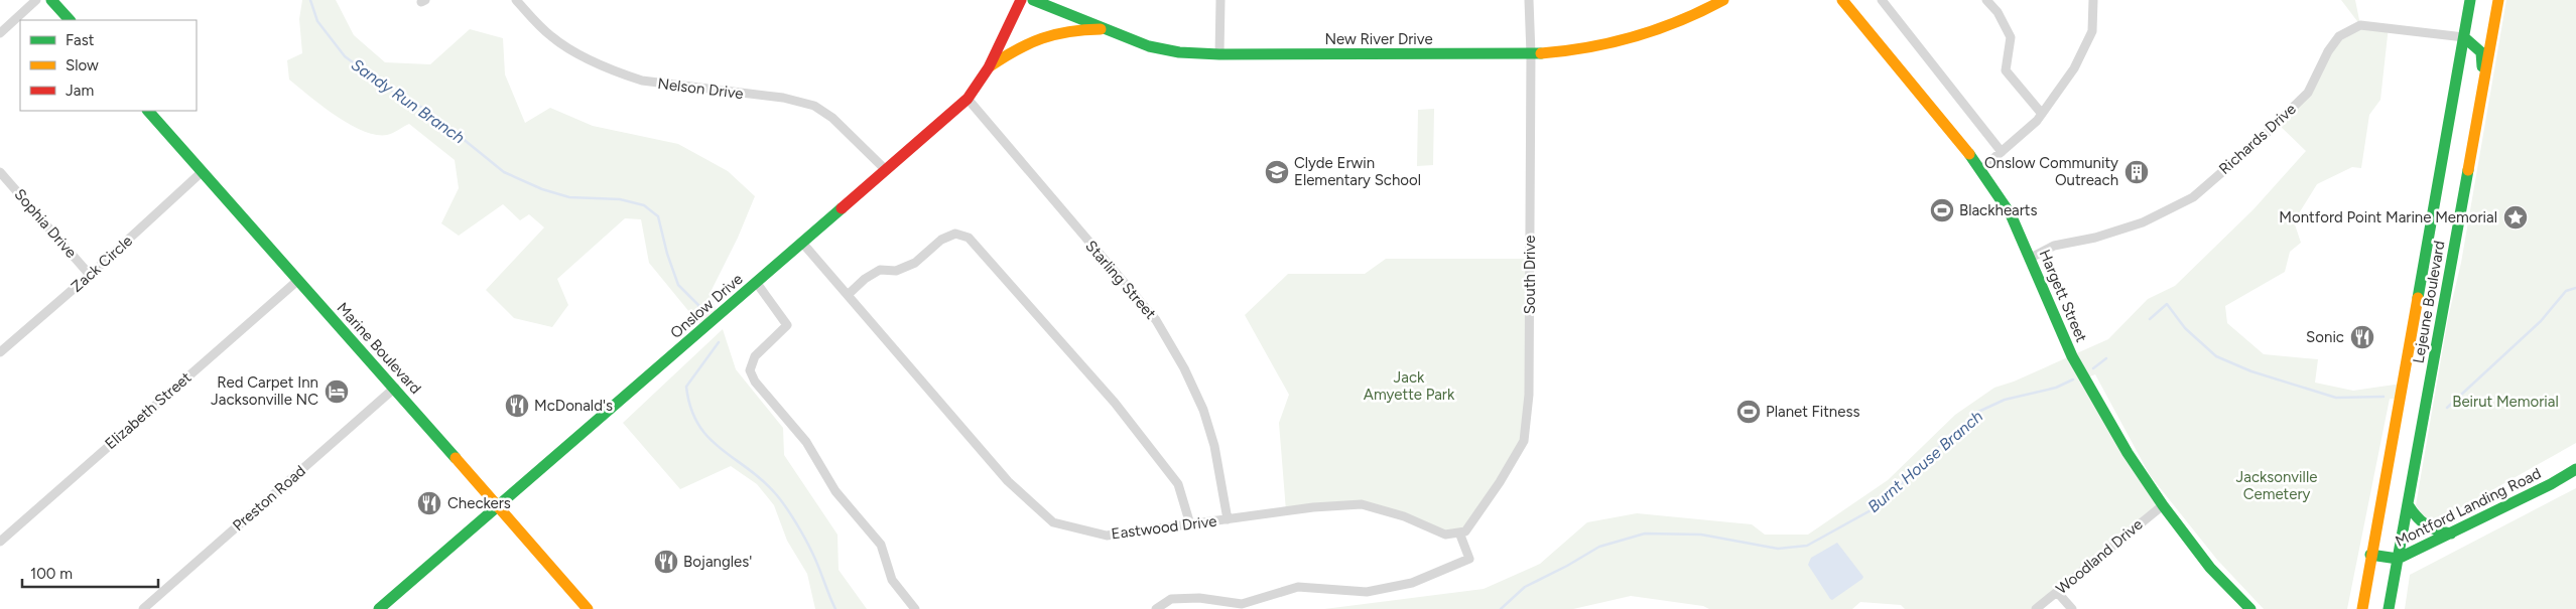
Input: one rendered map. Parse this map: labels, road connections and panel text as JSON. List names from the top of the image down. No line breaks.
{"streets":{"main road":["New River Drive","Hargett Street","Lejeune Boulevard","Onslow Drive","Marine Boulevard","Montford Landing Road"],"street":["Nelson Drive","Richards Drive","Sophia Drive","Zack Circle","South Drive","Starling Street","Elizabeth Street","Preston Road","Eastwood Drive","Woodland Drive"]},"crossings":[["New River Drive","South Drive"],["Nelson Drive","Onslow Drive"],["Richards Drive","Hargett Street"],["Richards Drive","Lejeune Boulevard"],["Sophia Drive","Zack Circle"],["Zack Circle","Marine Boulevard"],["South Drive","Eastwood Drive"],["Starling Street","Onslow Drive"],["Starling Street","Eastwood Drive"],["Hargett Street","Woodland Drive"],["Lejeune Boulevard","Montford Landing Road"],["Onslow Drive","Marine Boulevard"],["Onslow Drive","Eastwood Drive"],["Marine Boulevard","Elizabeth Street"],["Marine Boulevard","Preston Road"]],"water":["Sandy Run Branch","Burnt House Branch"],"parks":["Jack Amyette Park","Beirut Memorial","Jacksonville Cemetery"],"places":{"school or university":["Clyde Erwin Elementary School"],"building":["Onslow Community Outreach"],"sports":["Blackhearts","Planet Fitness"],"place":["Montford Point Marine Memorial"],"restaurant":["Sonic","McDonald's","Checkers","Bojangles'"],"hotel":["Red Carpet Inn Jacksonville NC"]},"legend":["Fast","Slow","Jam"],"scale_bar":"100 m"}
